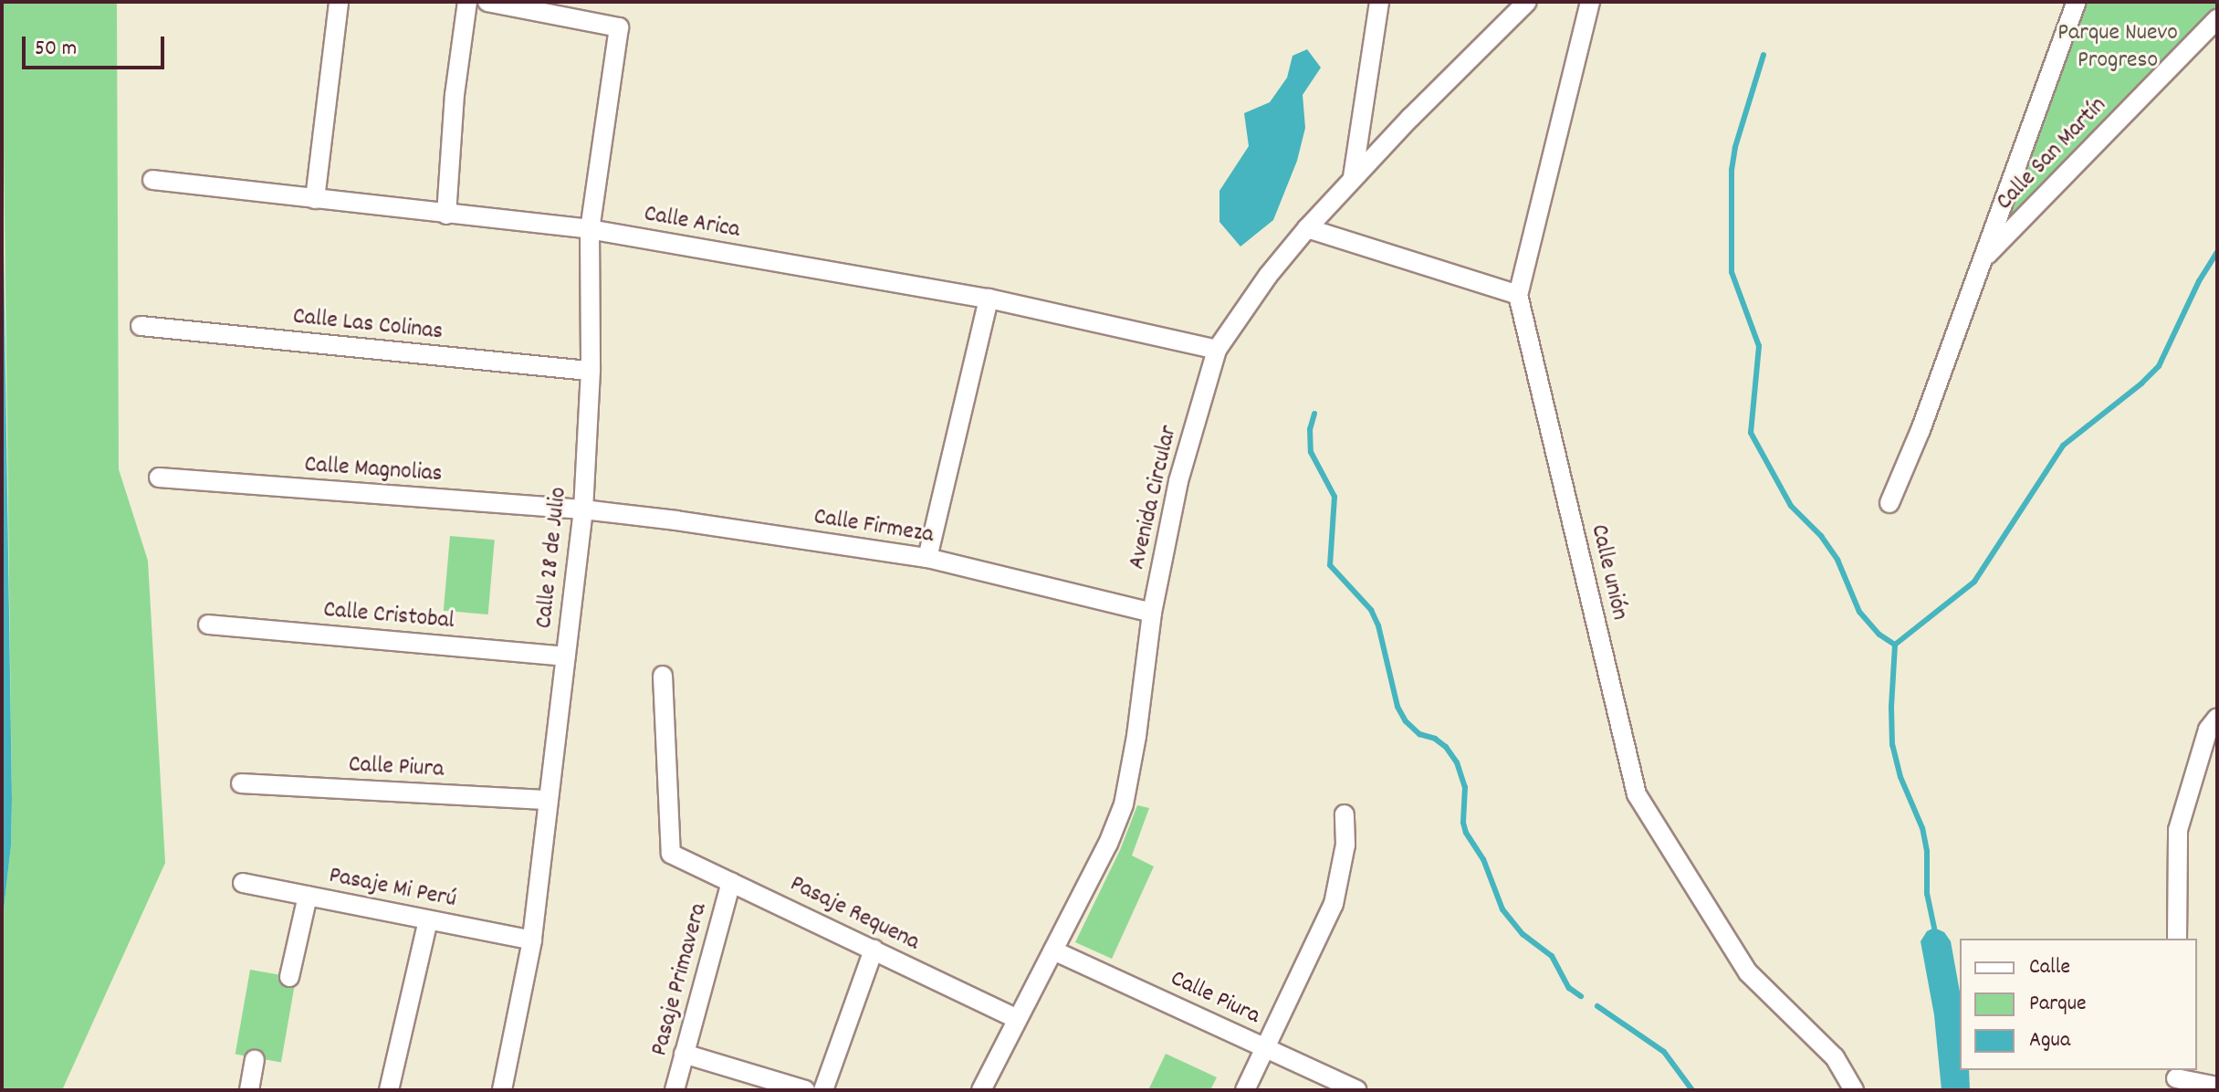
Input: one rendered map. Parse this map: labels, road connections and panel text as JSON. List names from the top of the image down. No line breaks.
{"streets":{"street":["Calle San Martín","Calle Arica","Calle Las Colinas","Calle Magnolias","Avenida Circular","Calle Firmeza","Calle 28 de Julio","Calle unión","Calle Cristobal","Calle Piura","Pasaje Mi Perú","Pasaje Requena","Pasaje Primavera"]},"crossings":[["Calle Arica","Avenida Circular"],["Calle Arica","Calle 28 de Julio"],["Calle Las Colinas","Calle 28 de Julio"],["Calle Magnolias","Calle Firmeza"],["Calle Magnolias","Calle 28 de Julio"],["Avenida Circular","Calle Firmeza"],["Avenida Circular","Calle Piura"],["Avenida Circular","Pasaje Requena"],["Calle Firmeza","Calle 28 de Julio"],["Calle 28 de Julio","Calle Cristobal"],["Calle 28 de Julio","Calle Piura"],["Calle 28 de Julio","Pasaje Mi Perú"],["Pasaje Requena","Pasaje Primavera"]],"parks":["Parque Nuevo Progreso"],"legend":["Calle","Parque","Agua"],"scale_bar":"50 m"}
